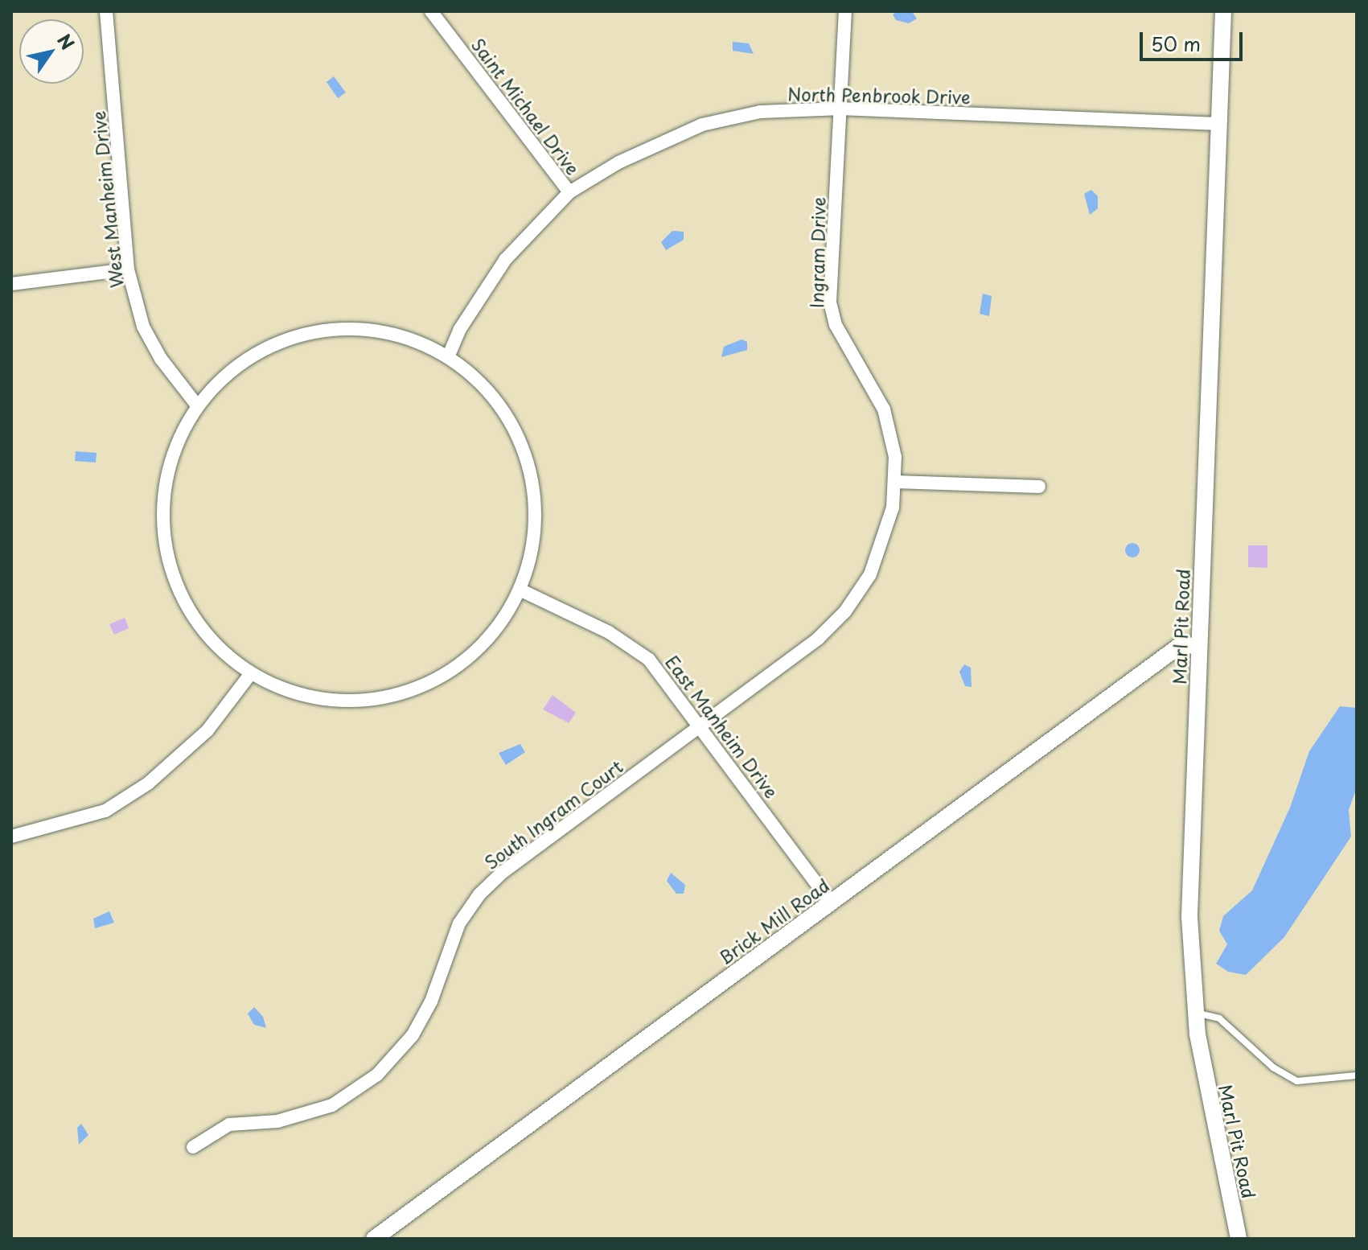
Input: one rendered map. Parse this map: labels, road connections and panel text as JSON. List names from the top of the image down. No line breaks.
{"streets":{"street":["North Penbrook Drive","Saint Michael Drive","West Manheim Drive","Ingram Drive","Marl Pit Road","East Manheim Drive","South Ingram Court","Brick Mill Road"]},"crossings":[["North Penbrook Drive","Saint Michael Drive"],["North Penbrook Drive","Ingram Drive"],["North Penbrook Drive","Marl Pit Road"],["Ingram Drive","East Manheim Drive"],["Ingram Drive","South Ingram Court"],["Marl Pit Road","Brick Mill Road"],["East Manheim Drive","South Ingram Court"],["East Manheim Drive","Brick Mill Road"]],"scale_bar":"50 m","north":"top right"}
